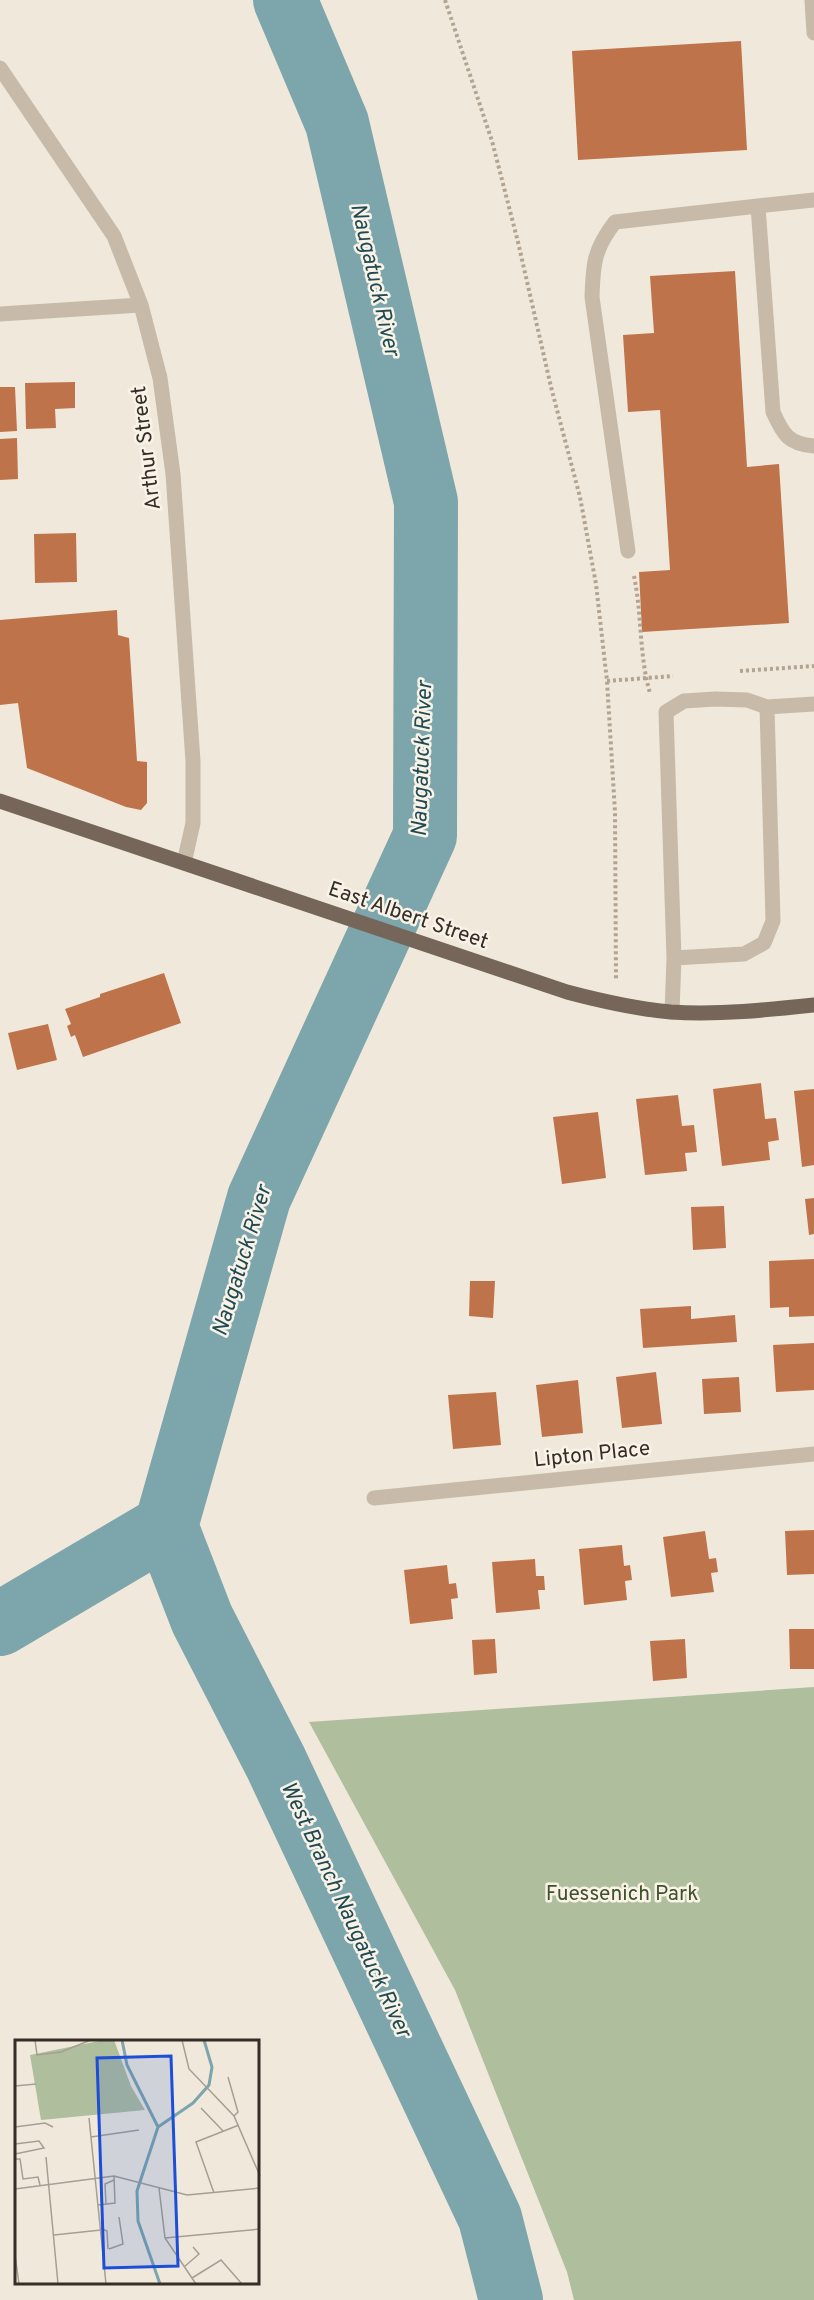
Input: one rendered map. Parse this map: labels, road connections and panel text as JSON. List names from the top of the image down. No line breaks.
{"streets":{"main road":["East Albert Street"],"street":["Arthur Street","Lipton Place"]},"crossings":[["Arthur Street","East Albert Street"]],"water":["Naugatuck River","West Branch Naugatuck River"],"parks":["Fuessenich Park"]}
